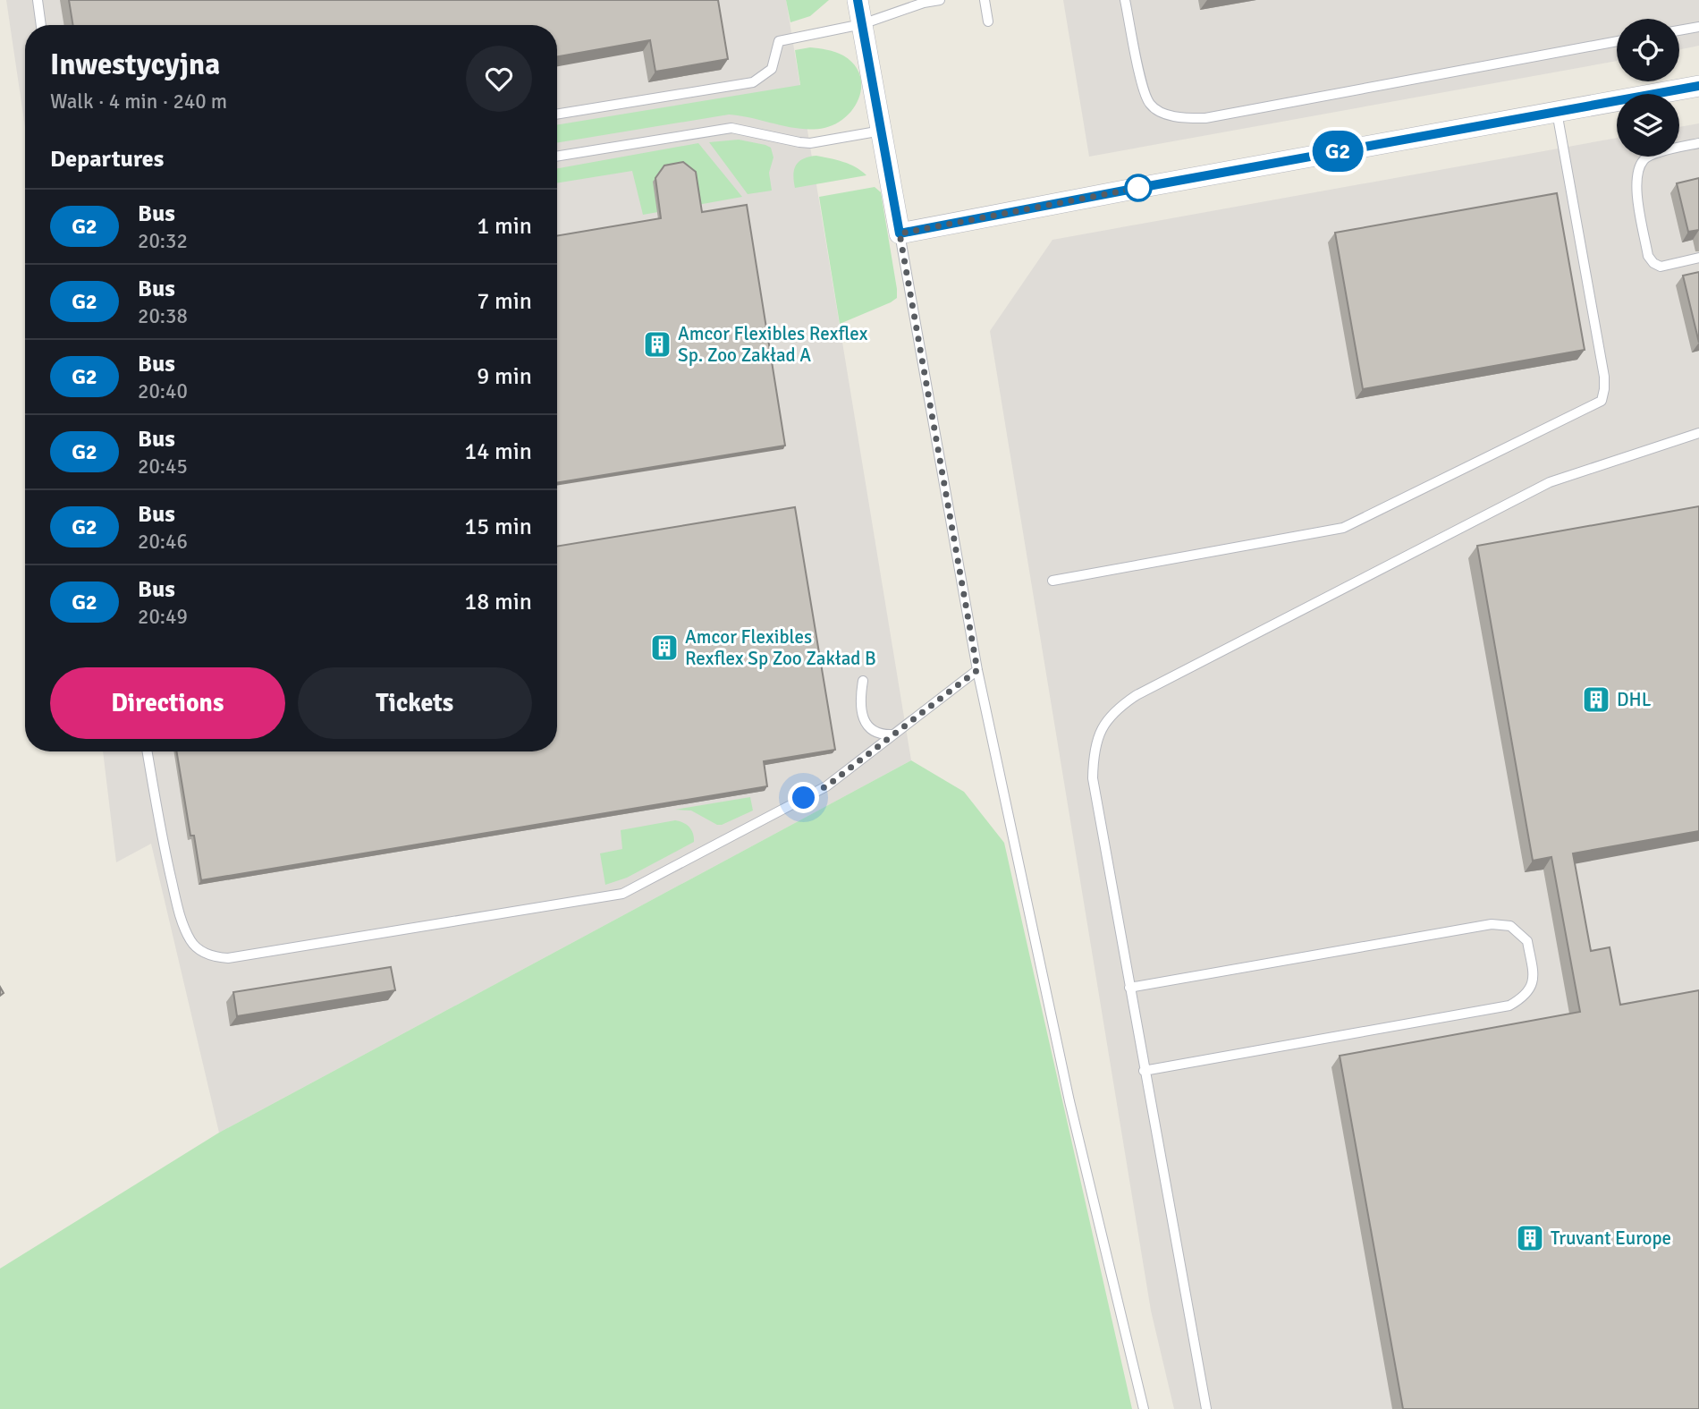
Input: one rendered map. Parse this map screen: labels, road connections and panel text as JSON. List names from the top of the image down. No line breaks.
{"places":{"building":["Amcor Flexibles Rexflex Sp. Zoo Zakład A","Amcor Flexibles Rexflex Sp Zoo Zakład B","DHL","Truvant Europe"]},"lines":["bus line G2"],"page":{"on_map":"G2","heading":[["Inwestycyjna","Walk · 4 min · 240 m"],"Departures"],"list":[{"mark":"G2","name":"Bus","note":"20:32","value":"1 min"},{"mark":"G2","name":"Bus","note":"20:38","value":"7 min"},{"mark":"G2","name":"Bus","note":"20:40","value":"9 min"},{"mark":"G2","name":"Bus","note":"20:45","value":"14 min"},{"mark":"G2","name":"Bus","note":"20:46","value":"15 min"},{"mark":"G2","name":"Bus","note":"20:49","value":"18 min"}],"buttons":["Directions","Tickets"]}}
